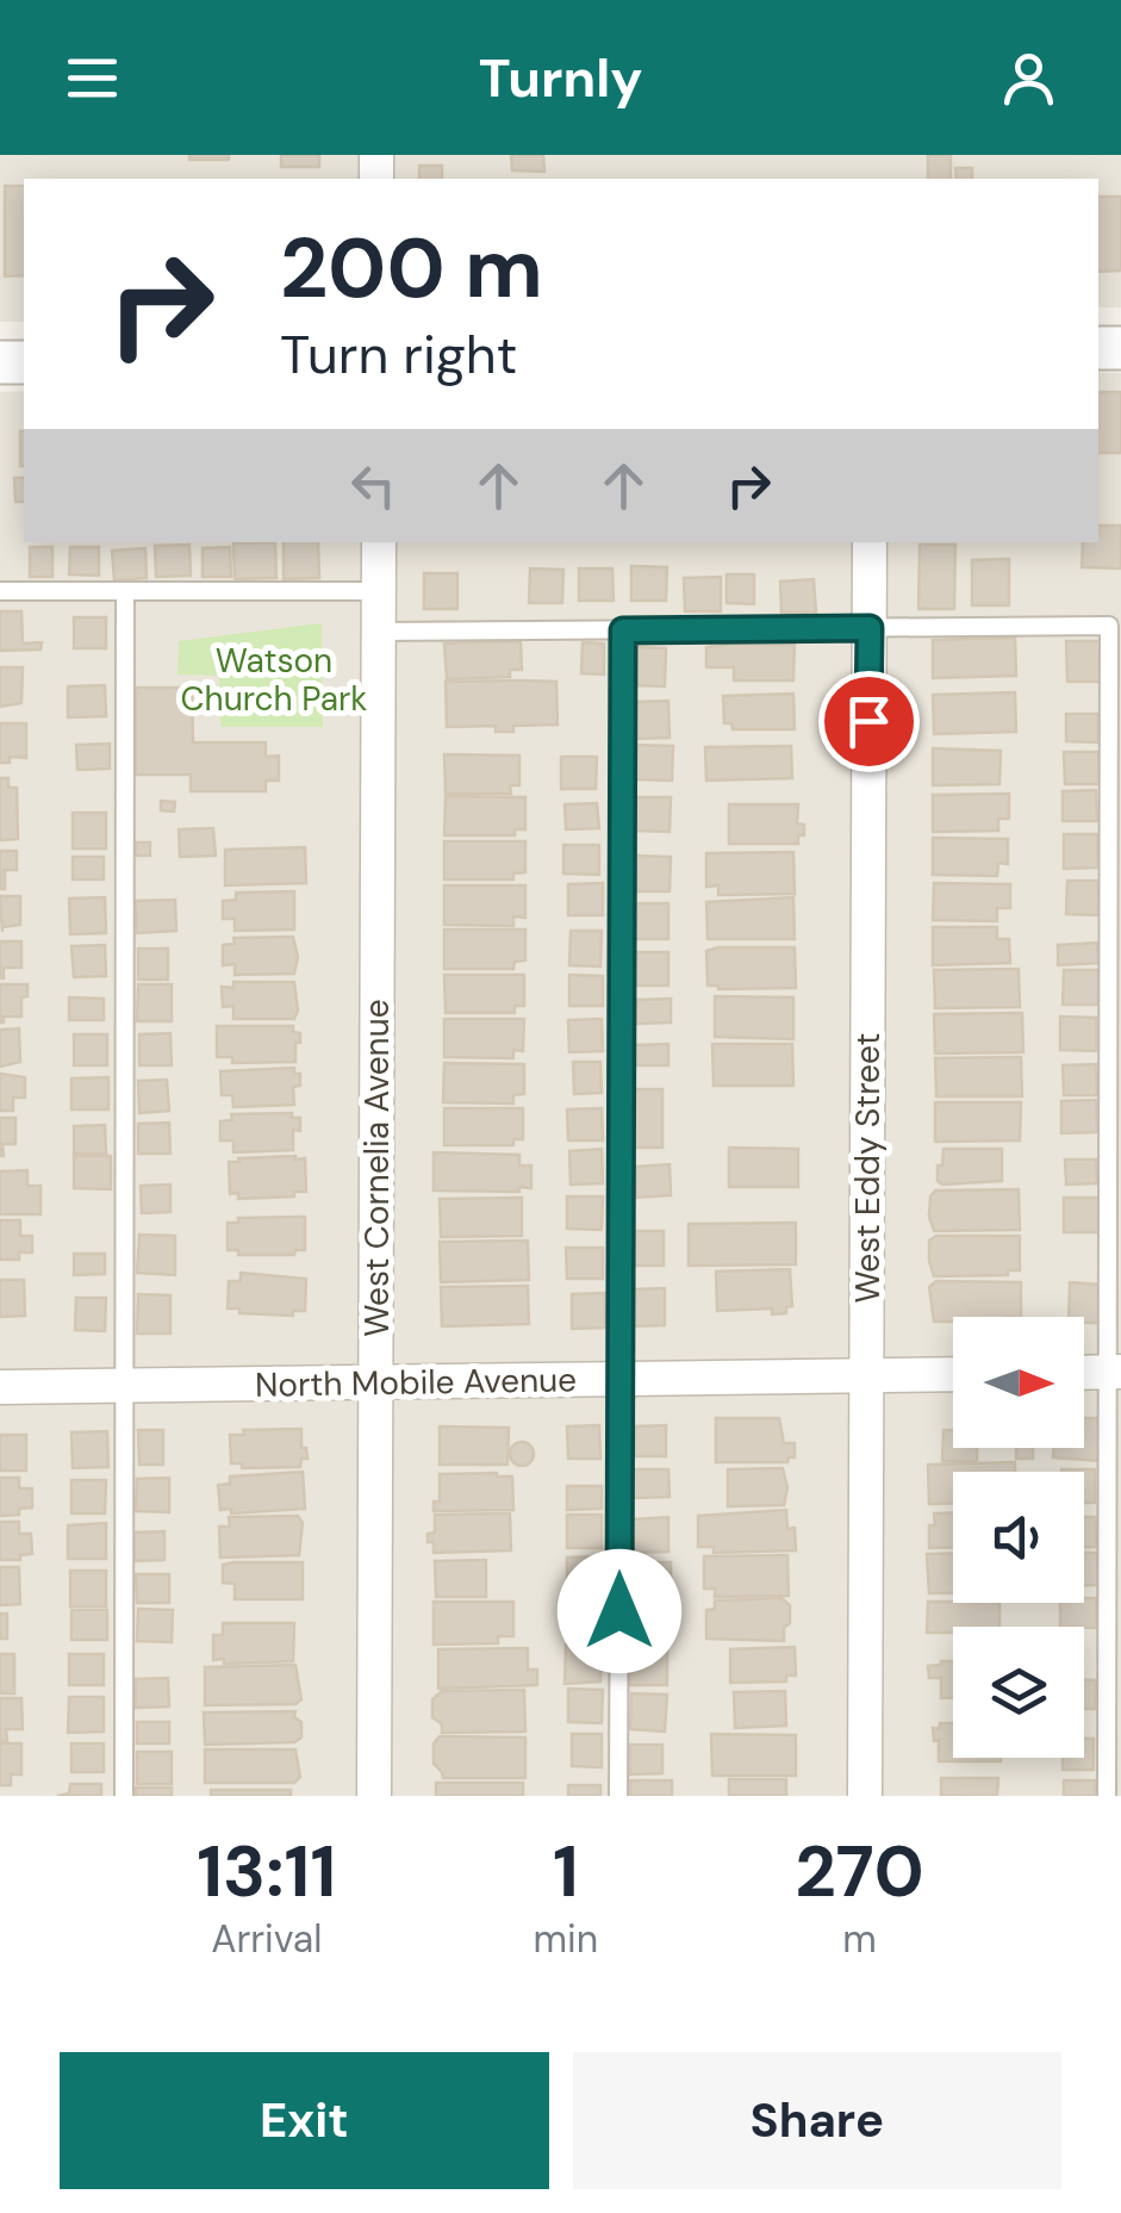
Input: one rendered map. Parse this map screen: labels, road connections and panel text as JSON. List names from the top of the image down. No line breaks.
{"streets":{"street":["West Cornelia Avenue","West Eddy Street","North Mobile Avenue"]},"crossings":[["West Cornelia Avenue","North Mobile Avenue"],["West Eddy Street","North Mobile Avenue"]],"parks":["Watson Church Park"],"north":"right","page":{"header":"Turnly","turn":["200 m","Turn right"],"eta":["13:11","Arrival","1","min","270","m"],"buttons":["Exit","Share"]}}
